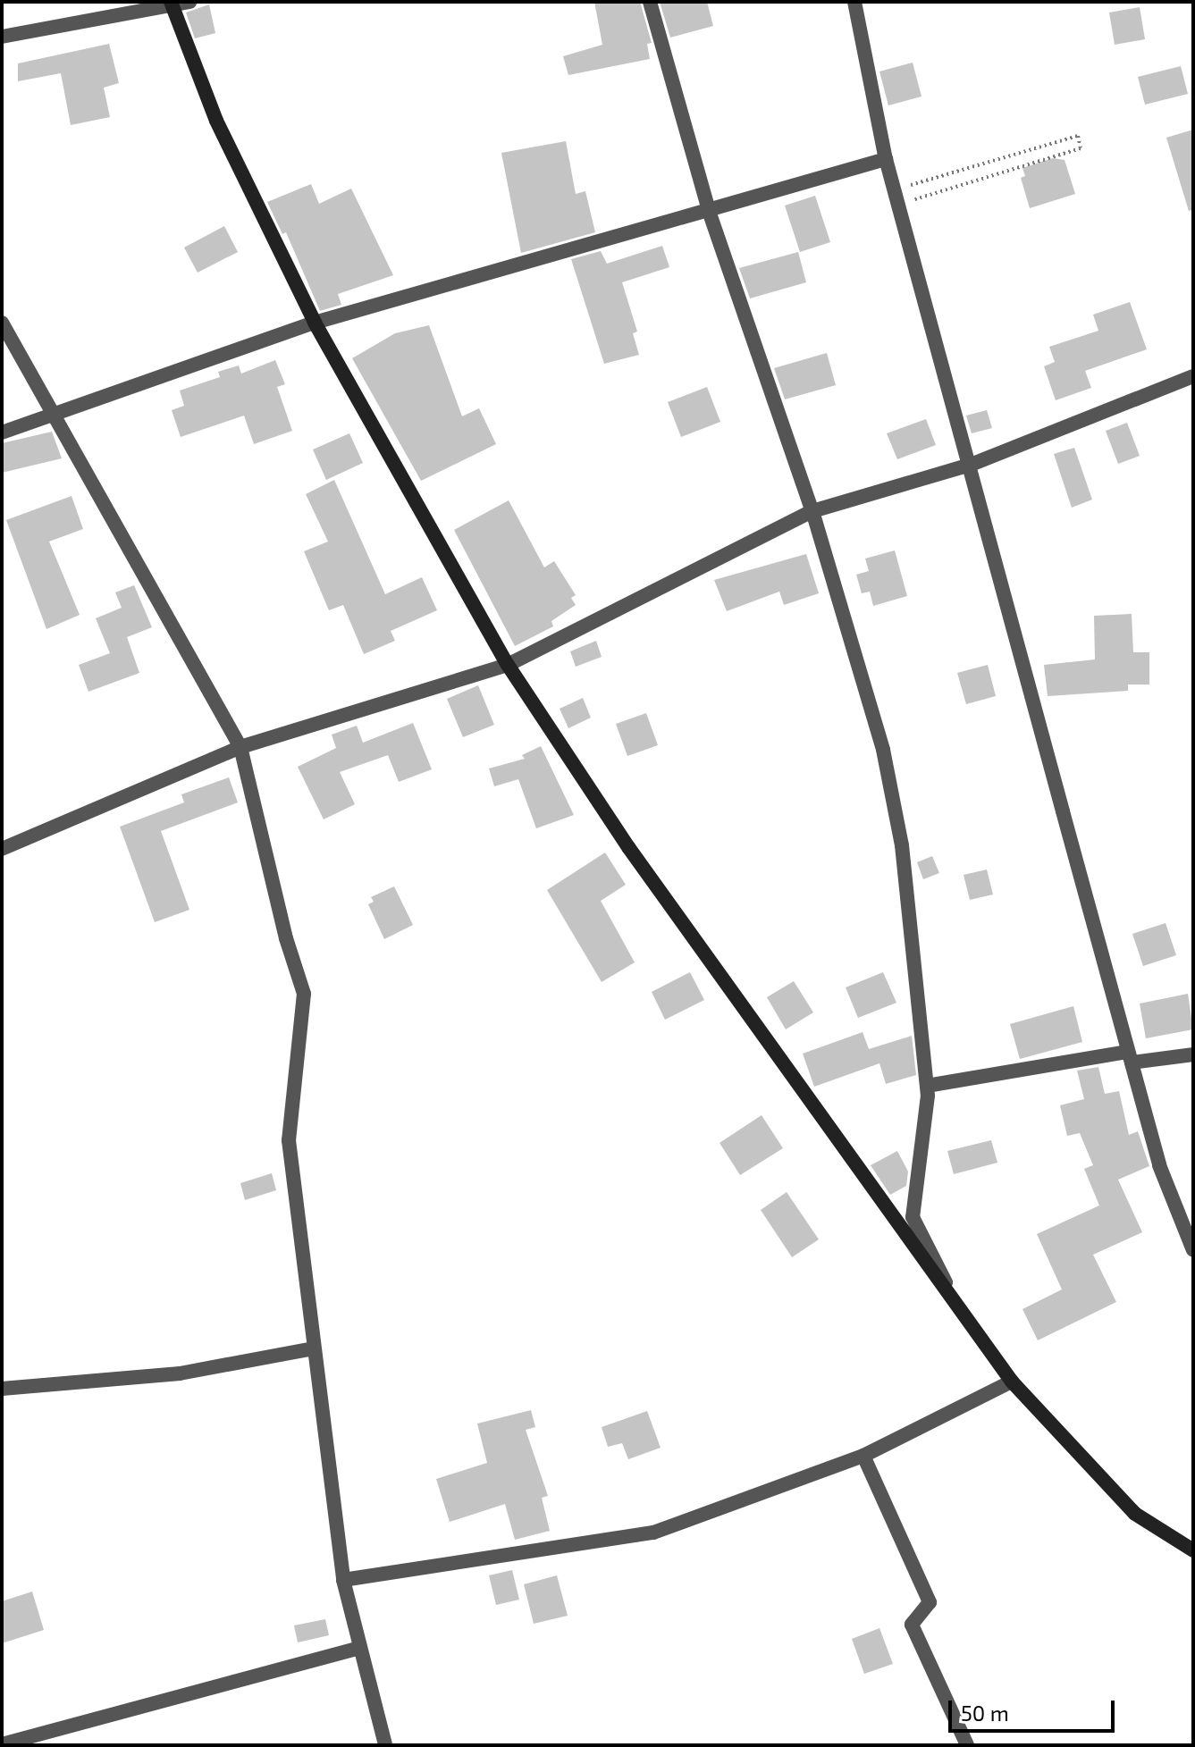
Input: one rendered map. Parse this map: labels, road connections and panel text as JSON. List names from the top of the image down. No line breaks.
{"scale_bar":"50 m"}
